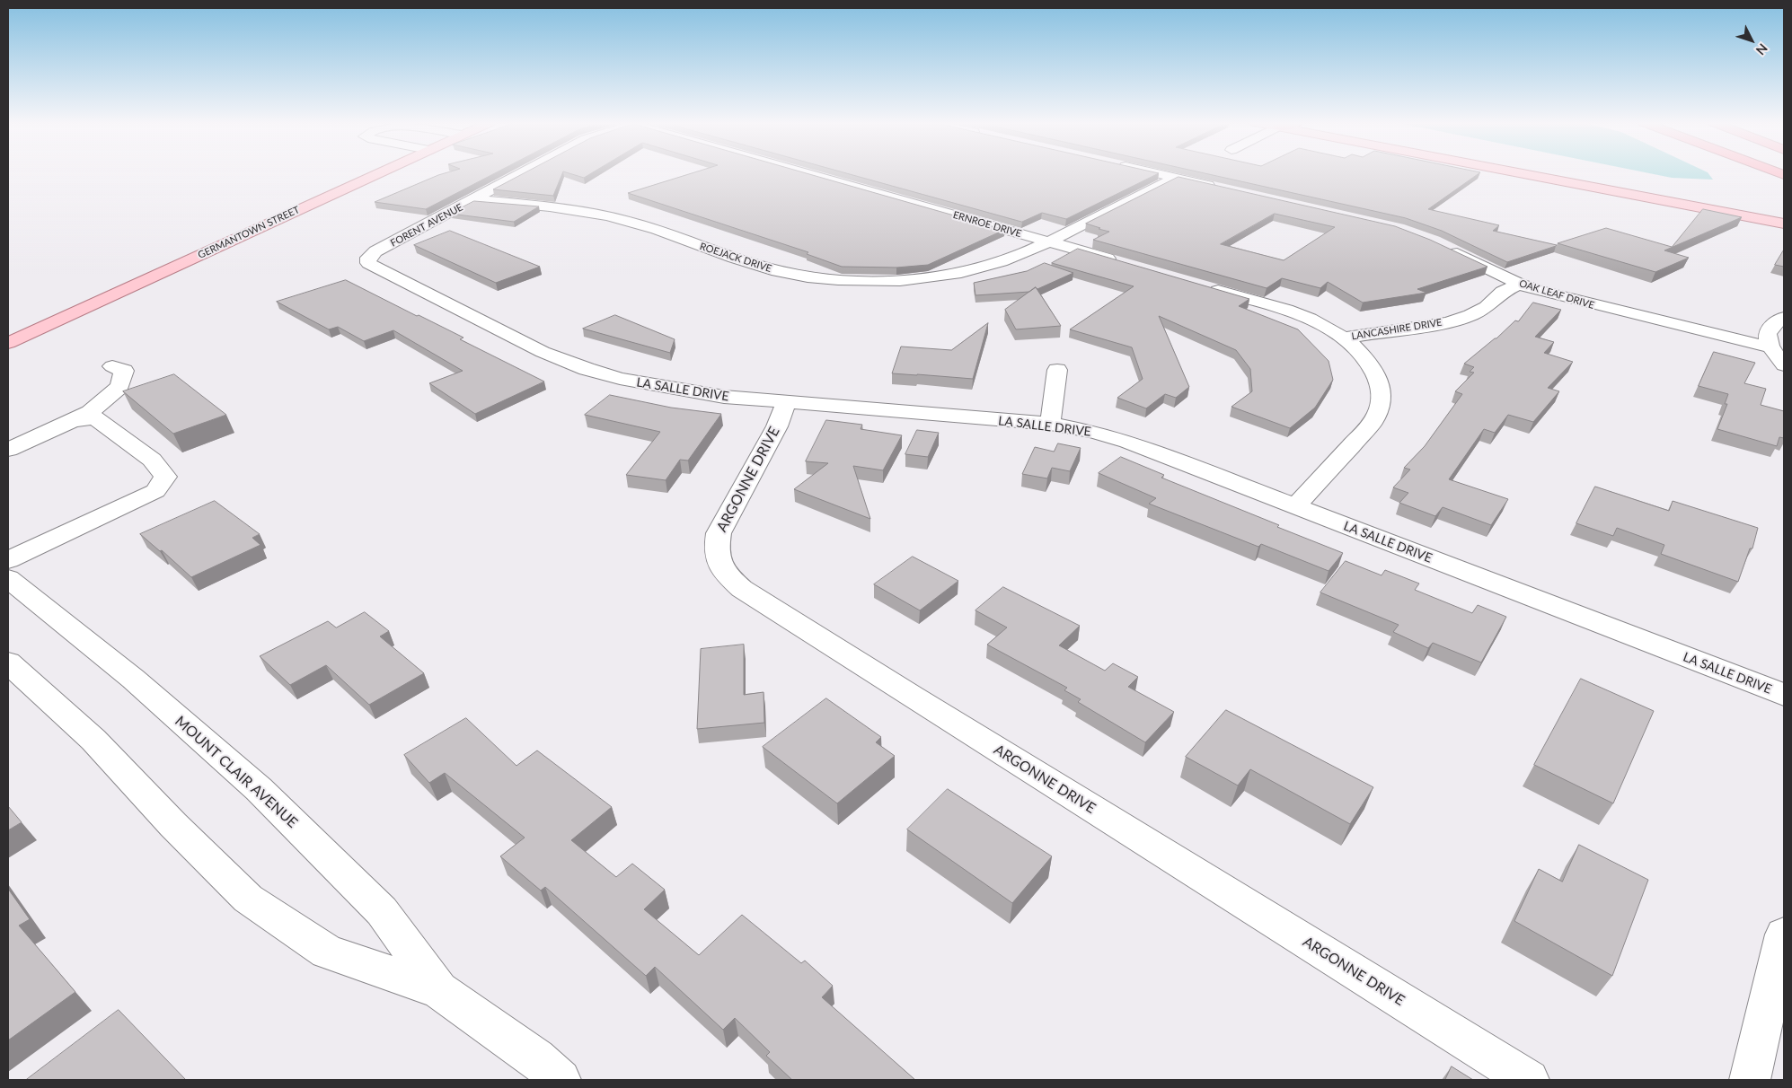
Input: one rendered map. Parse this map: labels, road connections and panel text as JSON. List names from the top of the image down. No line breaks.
{"streets":{"main road":["GERMANTOWN STREET"],"street":["ERNROE DRIVE","FORENT AVENUE","ROEJACK DRIVE","OAK LEAF DRIVE","LANCASHIRE DRIVE","LA SALLE DRIVE","ARGONNE DRIVE","MOUNT CLAIR AVENUE"]},"crossings":[["ERNROE DRIVE","ROEJACK DRIVE"],["FORENT AVENUE","ROEJACK DRIVE"],["FORENT AVENUE","LA SALLE DRIVE"],["OAK LEAF DRIVE","LANCASHIRE DRIVE"],["LANCASHIRE DRIVE","LA SALLE DRIVE"],["LA SALLE DRIVE","ARGONNE DRIVE"]],"north":"bottom right"}
